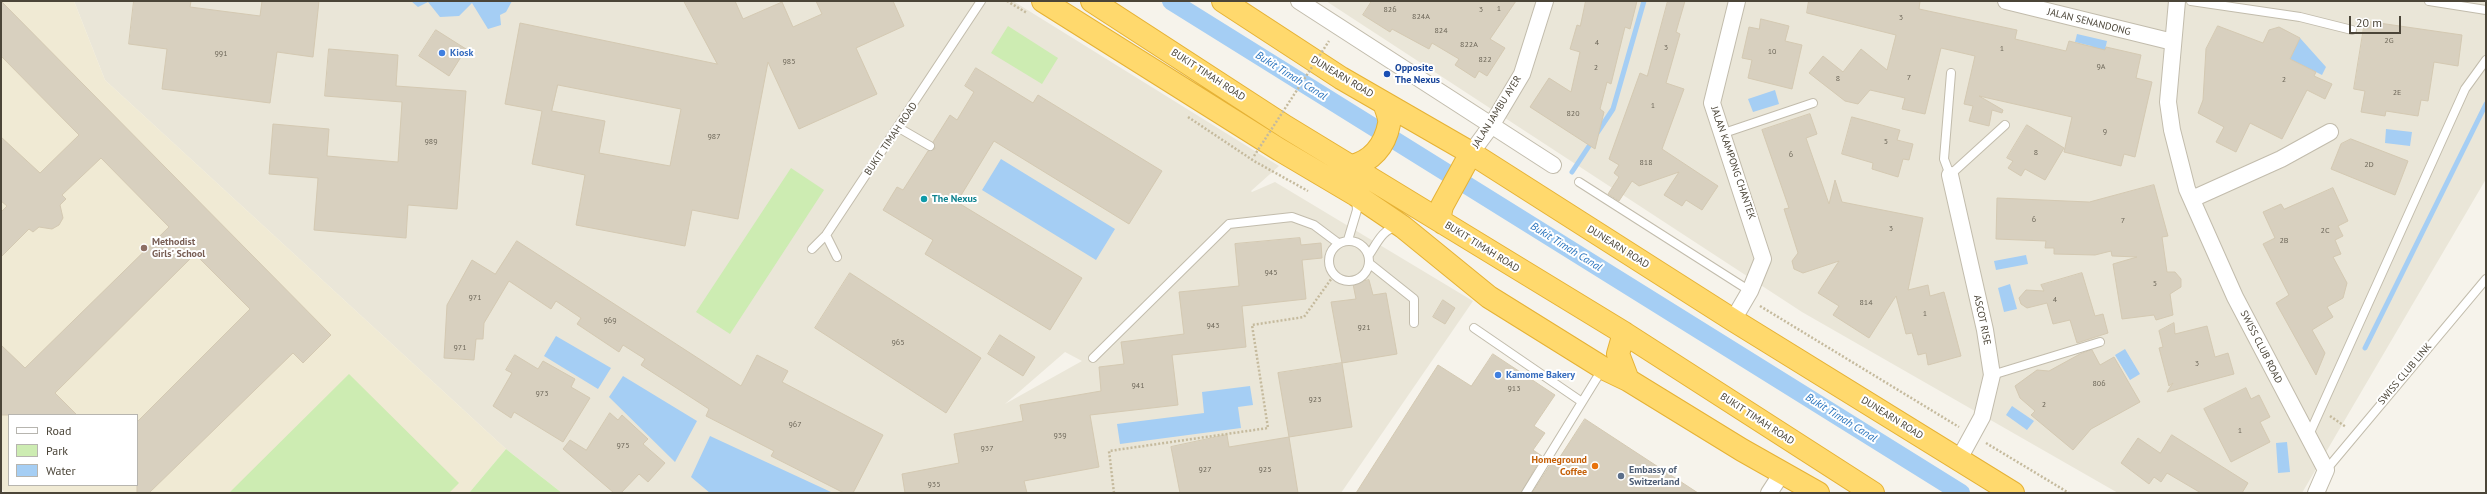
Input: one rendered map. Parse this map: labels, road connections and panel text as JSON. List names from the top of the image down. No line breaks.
{"streets":{"highway":["BUKIT TIMAH ROAD","DUNEARN ROAD"],"street":["JALAN SENANDONG","JALAN JAMBU AYER","JALAN KAMPONG CHANTEK","ASCOT RISE","SWISS CLUB ROAD"],"lane":["SWISS CLUB LINK"]},"crossings":[["JALAN SENANDONG","SWISS CLUB ROAD"],["DUNEARN ROAD","JALAN JAMBU AYER"],["DUNEARN ROAD","JALAN KAMPONG CHANTEK"],["DUNEARN ROAD","ASCOT RISE"],["SWISS CLUB ROAD","SWISS CLUB LINK"]],"water":["Bukit Timah Canal"],"places":["Kiosk","Opposite The Nexus","The Nexus","Methodist Girls' School","Kamome Bakery","Homeground Coffee","Embassy of Switzerland"],"house_numbers":["1","826","3","824A","3","824","2G","4","822A","3","1","10","991","822","985","9A","2","7","8","2","2E","1","820","9","987","989","5","8","6","818","2D","6","7","3","2C","2B","945","5","971","4","814","1","969","943","921","965","971","3","806","941","913","973","923","2","967","1","939","975","937","927","925","935"],"legend":["Road","Park","Water"],"scale_bar":"20 m"}
